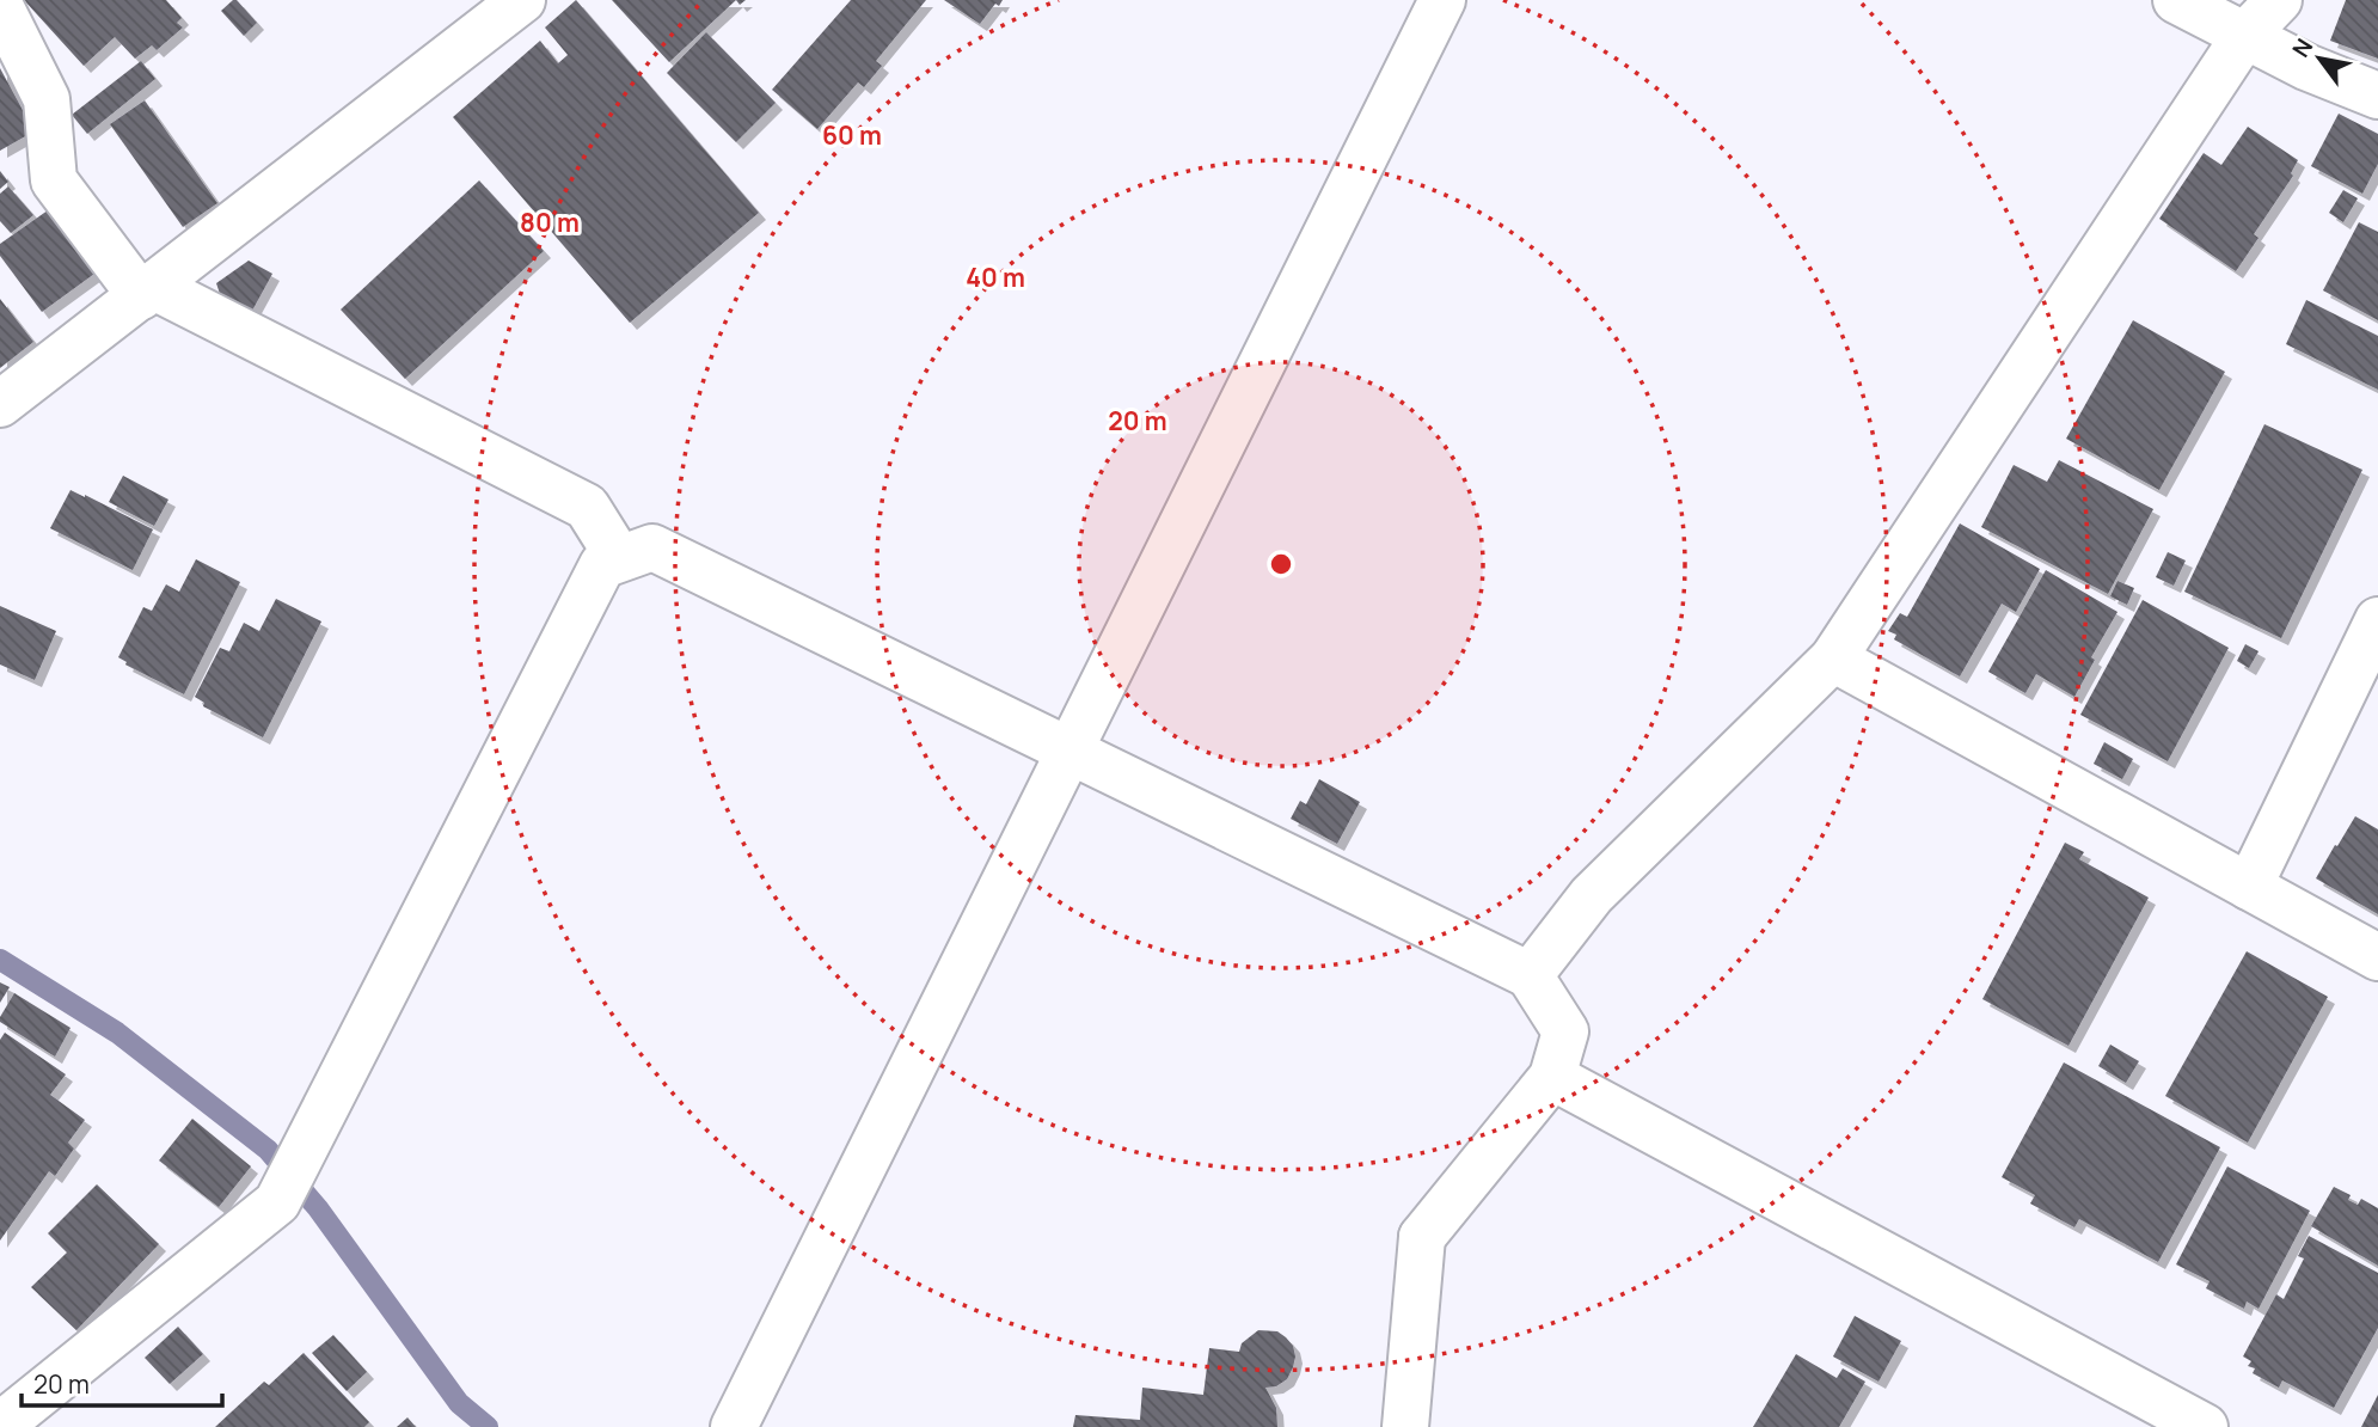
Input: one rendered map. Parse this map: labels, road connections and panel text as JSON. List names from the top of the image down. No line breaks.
{"scale_bar":"20 m","north":"top left","rings":["60 m","80 m","40 m","20 m"]}
